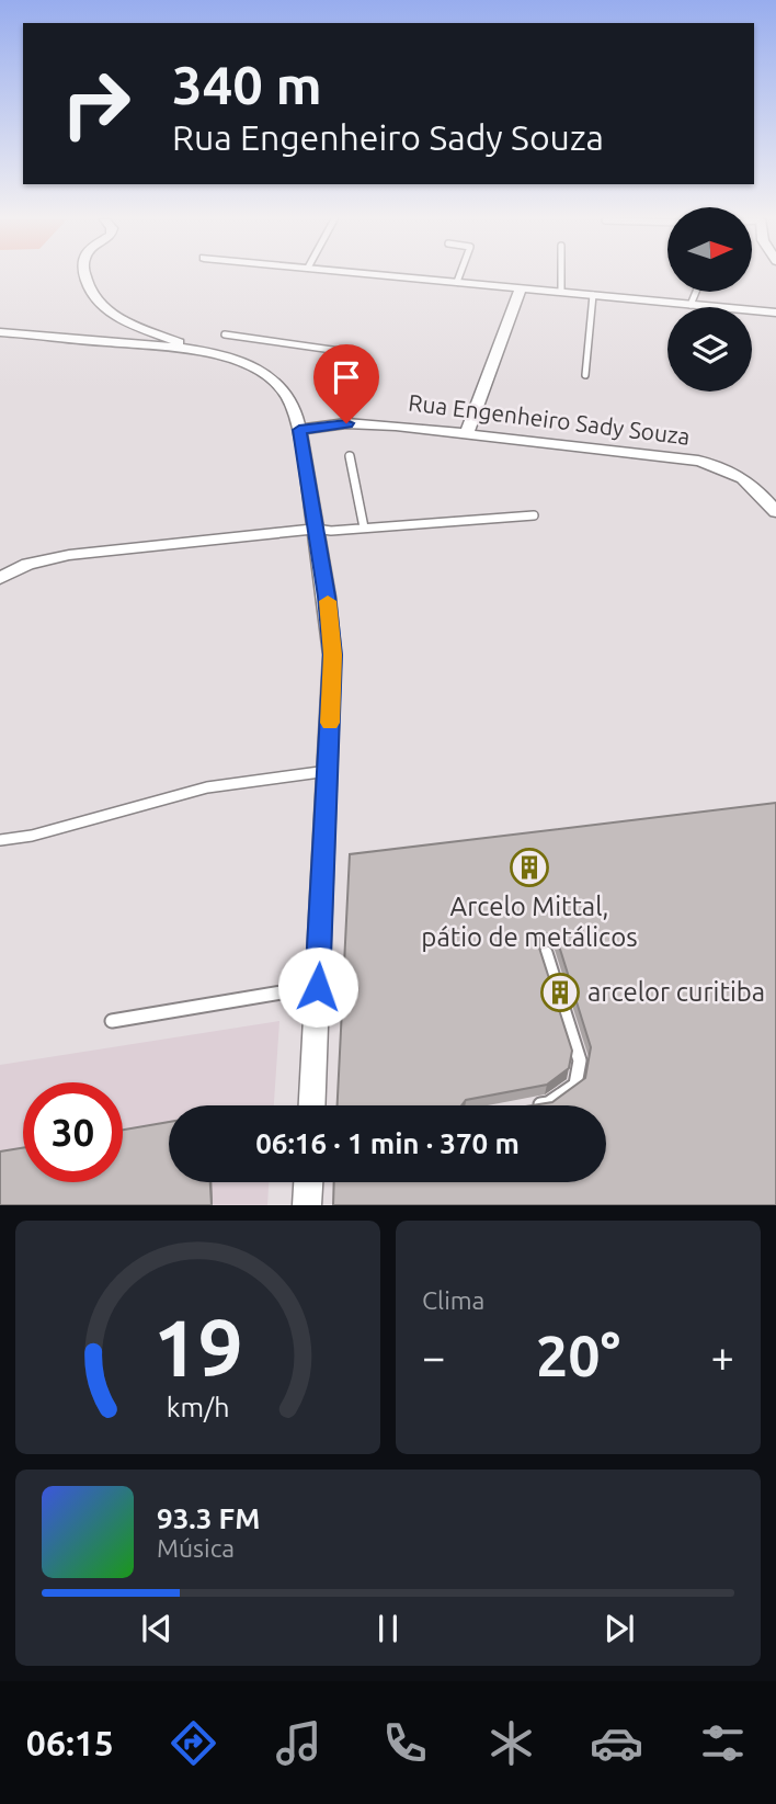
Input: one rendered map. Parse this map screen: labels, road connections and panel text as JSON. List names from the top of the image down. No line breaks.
{"streets":{"street":["Rua Engenheiro Sady Souza"]},"places":{"building":["Arcelo Mittal, pátio de metálicos","arcelor curitiba"]},"north":"right","page":{"turn":["340 m","Rua Engenheiro Sady Souza"],"limit":"30","trip":"06:16 · 1 min · 370 m","tile":"Clima","heat":["−","20°","+"],"song":["93.3 FM","Música"],"tabs":"06:15","gauge":["19","km/h"]}}
